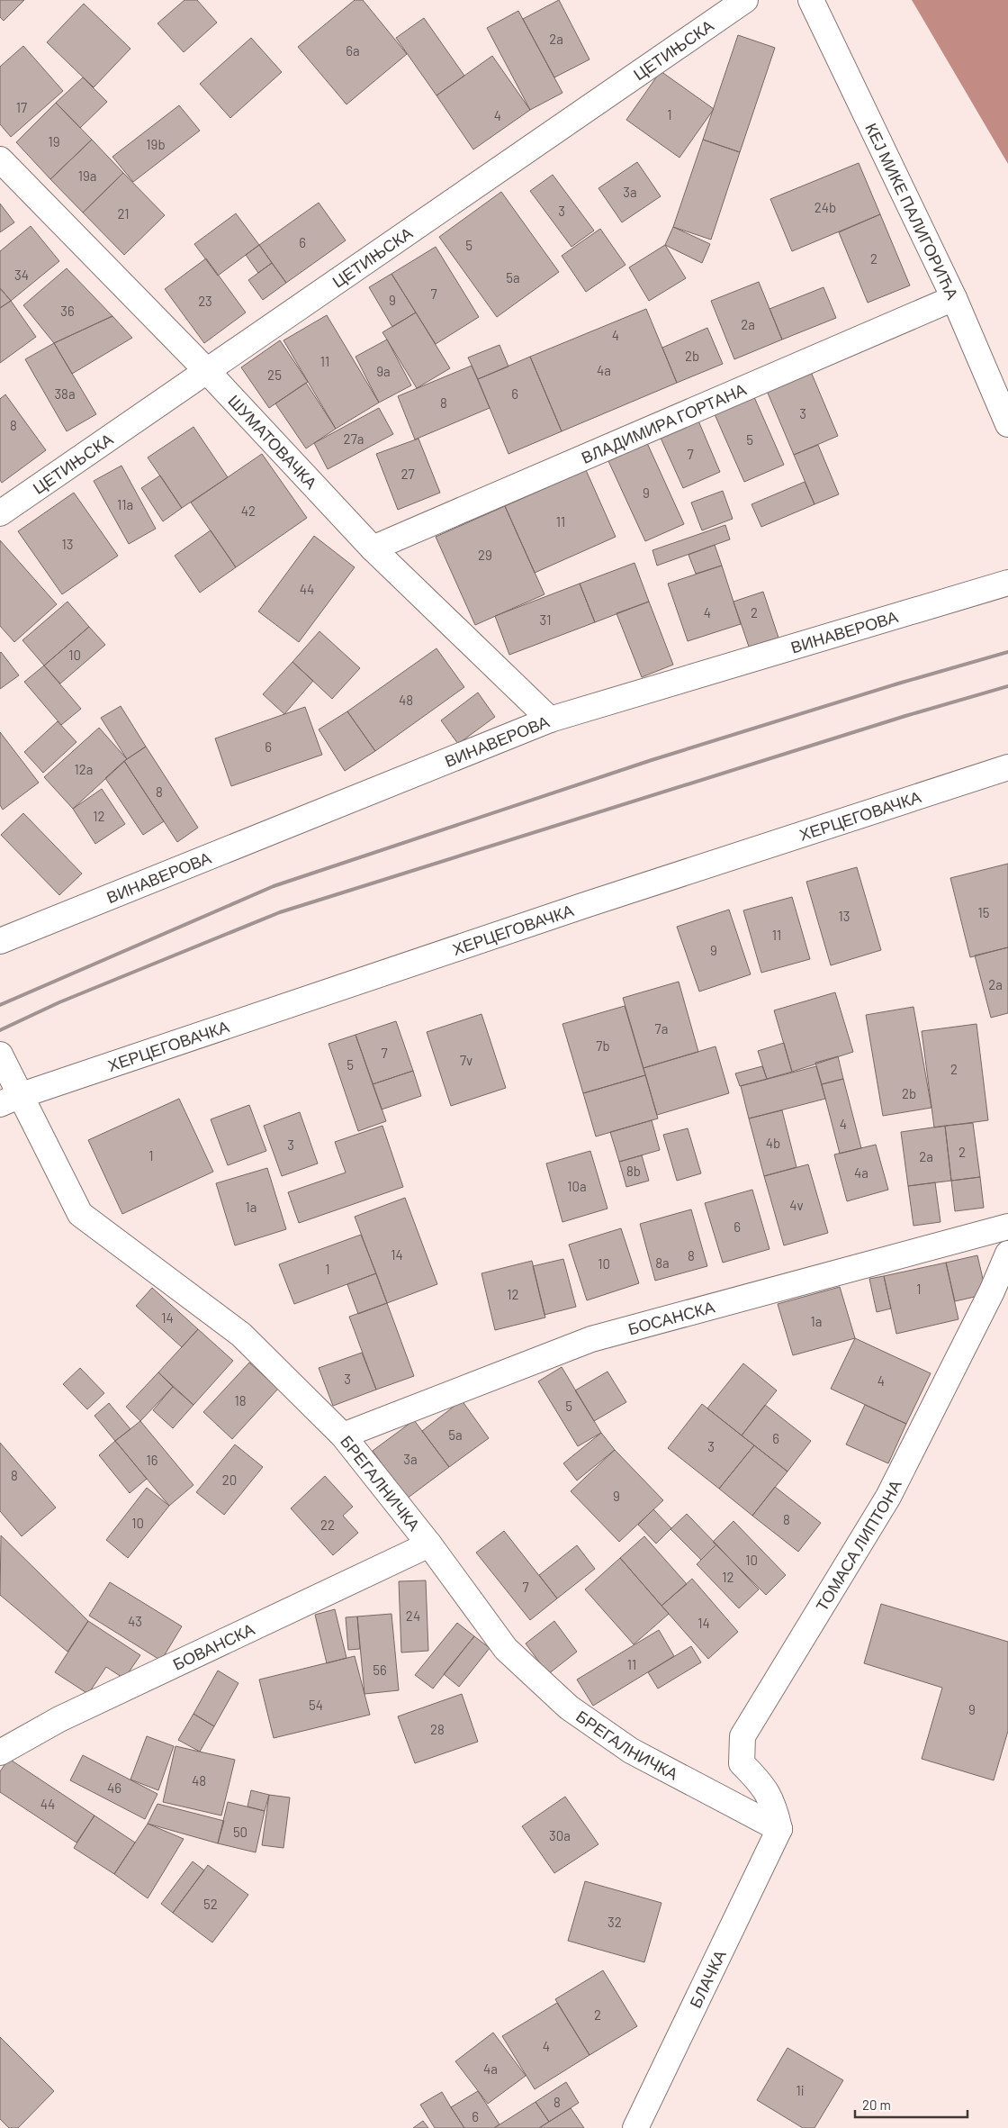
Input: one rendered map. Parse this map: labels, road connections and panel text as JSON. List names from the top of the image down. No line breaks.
{"streets":{"street":["ЦЕТИЊСКА","КЕЈ МИКЕ ПАЛИГОРИЋА","ВЛАДИМИРА ГОРТАНА","ШУМАТОВАЧКА","ВИНАВЕРОВА","ХЕРЦЕГОВАЧКА","БОСАНСКА","БРЕГАЛНИЧКА","ТОМАСА ЛИПТОНА","БОВАНСКА","БЛАЧКА"]},"crossings":[["ЦЕТИЊСКА","ШУМАТОВАЧКА"],["КЕЈ МИКЕ ПАЛИГОРИЋА","ВЛАДИМИРА ГОРТАНА"],["ВЛАДИМИРА ГОРТАНА","ШУМАТОВАЧКА"],["ШУМАТОВАЧКА","ВИНАВЕРОВА"],["ХЕРЦЕГОВАЧКА","БРЕГАЛНИЧКА"],["БОСАНСКА","БРЕГАЛНИЧКА"],["БРЕГАЛНИЧКА","ТОМАСА ЛИПТОНА"],["БРЕГАЛНИЧКА","БОВАНСКА"],["БРЕГАЛНИЧКА","БЛАЧКА"],["ТОМАСА ЛИПТОНА","БЛАЧКА"]],"house_numbers":["2a","6a","17","1","4","19","19b","19a","3a","24b","3","21","6","5","2","34","5a","7","9","23","36","2a","4","2b","11","4a","9a","25","38a","6","8","3","8","27a","5","7","27","9","11a","42","11","13","29","44","4","2","31","10","48","6","12a","8","12","15","13","11","9","2a","7a","7b","7","7v","5","2","2b","4","4b","3","2","1","2a","8b","4a","10a","4v","1a","6","14","8","8a","10","1","1","12","14","1a","3","4","18","5","5a","6","3","3a","16","8","20","9","8","10","22","10","12","7","24","43","14","11","56","54","9","28","48","46","44","50","30a","52","32","2","4","4a","1i","8","6"],"scale_bar":"20 m"}
